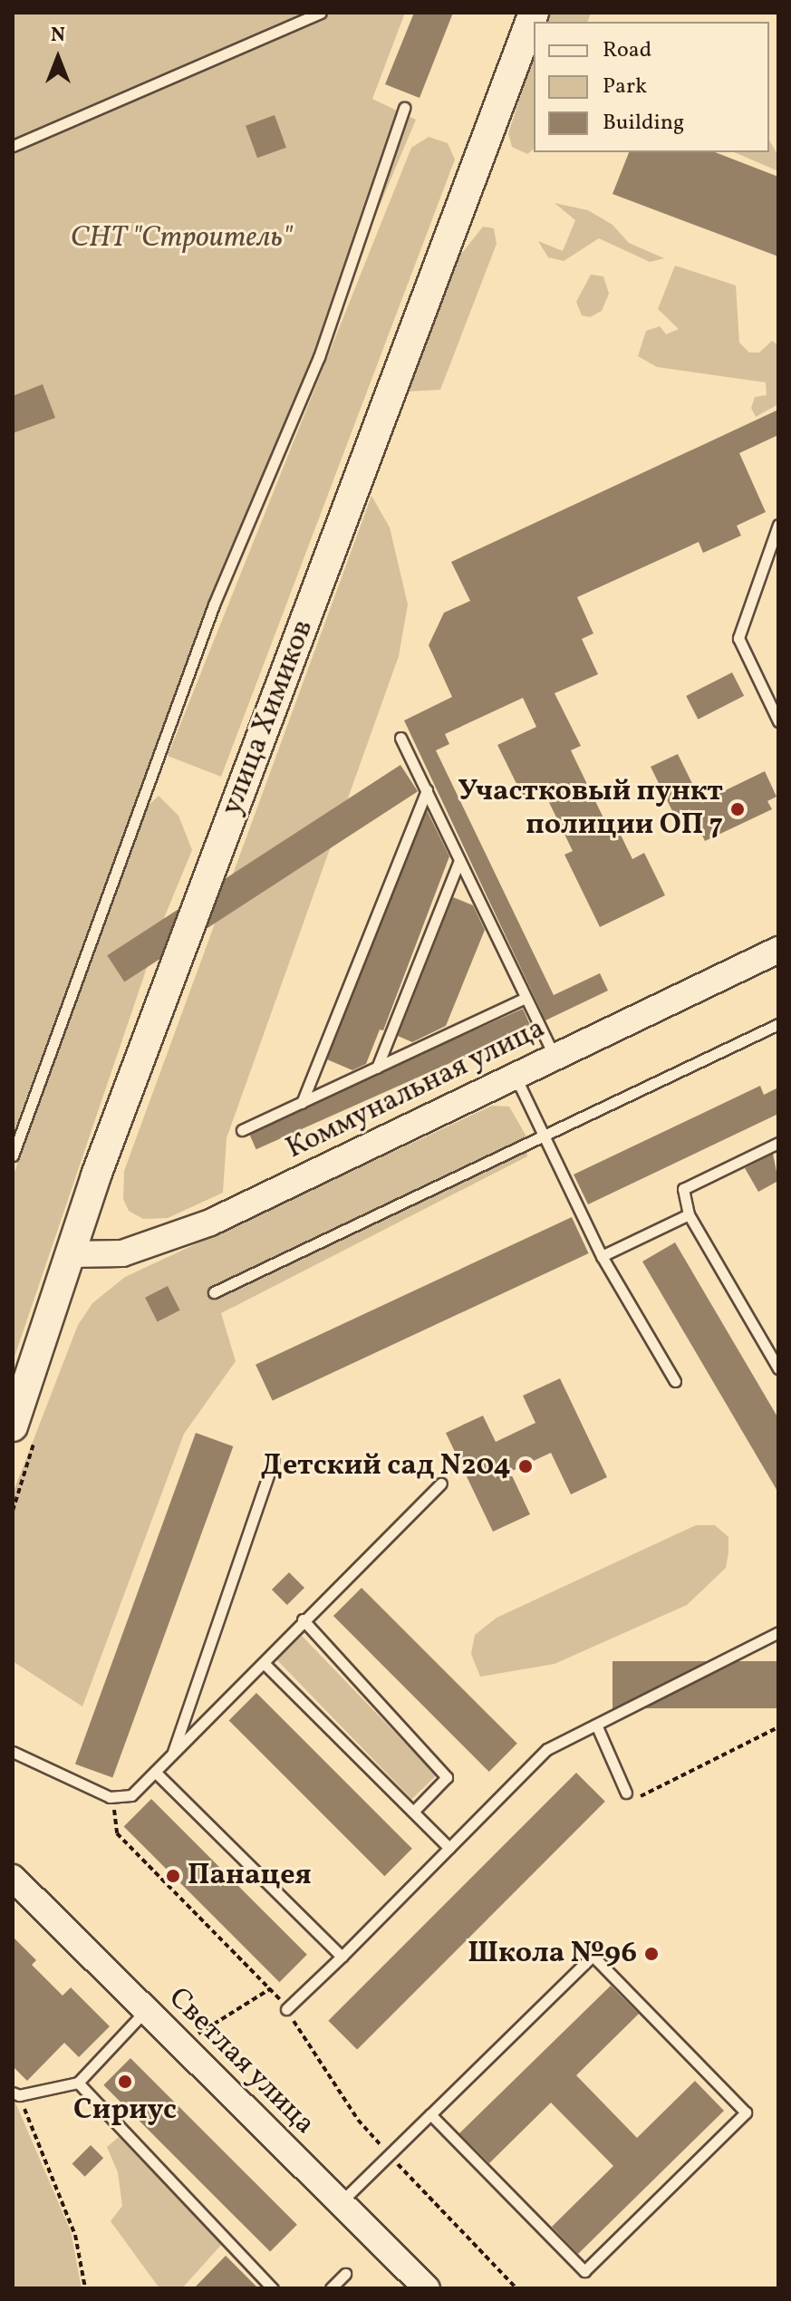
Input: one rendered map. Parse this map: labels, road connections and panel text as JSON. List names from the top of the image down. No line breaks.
{"streets":{"main road":["улица Химиков"],"street":["Коммунальная улица","Светлая улица"]},"crossings":[["улица Химиков","Коммунальная улица"]],"parks":["СНТ \"Строитель\""],"places":["Участковый пункт полиции ОП 7","Детский сад N204","Панацея","Школа №96","Сириус"],"legend":["Road","Park","Building"],"north":"top"}
